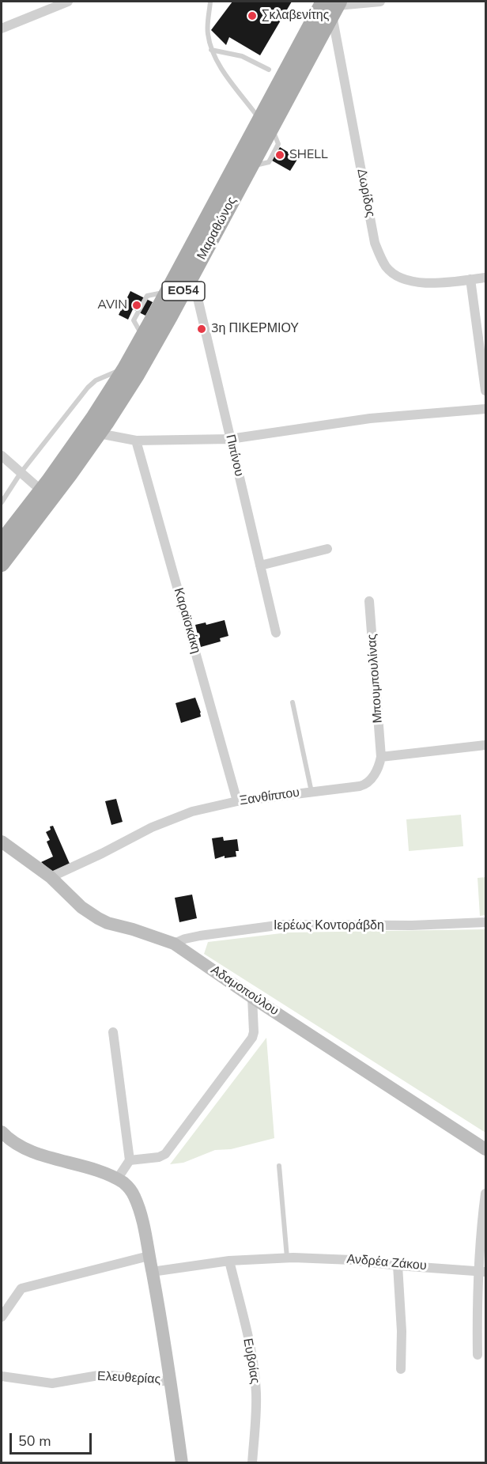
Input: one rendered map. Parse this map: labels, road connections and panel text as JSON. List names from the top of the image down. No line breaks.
{"streets":{"main road":["Μαραθώνος","ΕΟ54"],"street":["Δωρίδος","Πιπίνου","Καραϊσκάκη","Μπουμπουλίνας","Ξανθίππου","Ιερέως Κοντοράβδη","Αδαμοπούλου","Ανδρέα Ζάκου","Ευβοίας","Ελευθερίας"]},"crossings":[["Δωρίδος","Μαραθώνος"],["Μαραθώνος","Πιπίνου"],["Καραϊσκάκη","Ξανθίππου"],["Μπουμπουλίνας","Ξανθίππου"],["Ξανθίππου","Αδαμοπούλου"],["Ιερέως Κοντοράβδη","Αδαμοπούλου"],["Ανδρέα Ζάκου","Ευβοίας"]],"places":["Σκλαβενίτης","SHELL","AVIN","3η ΠΙΚΕΡΜΙΟΥ"],"scale_bar":"50 m"}
